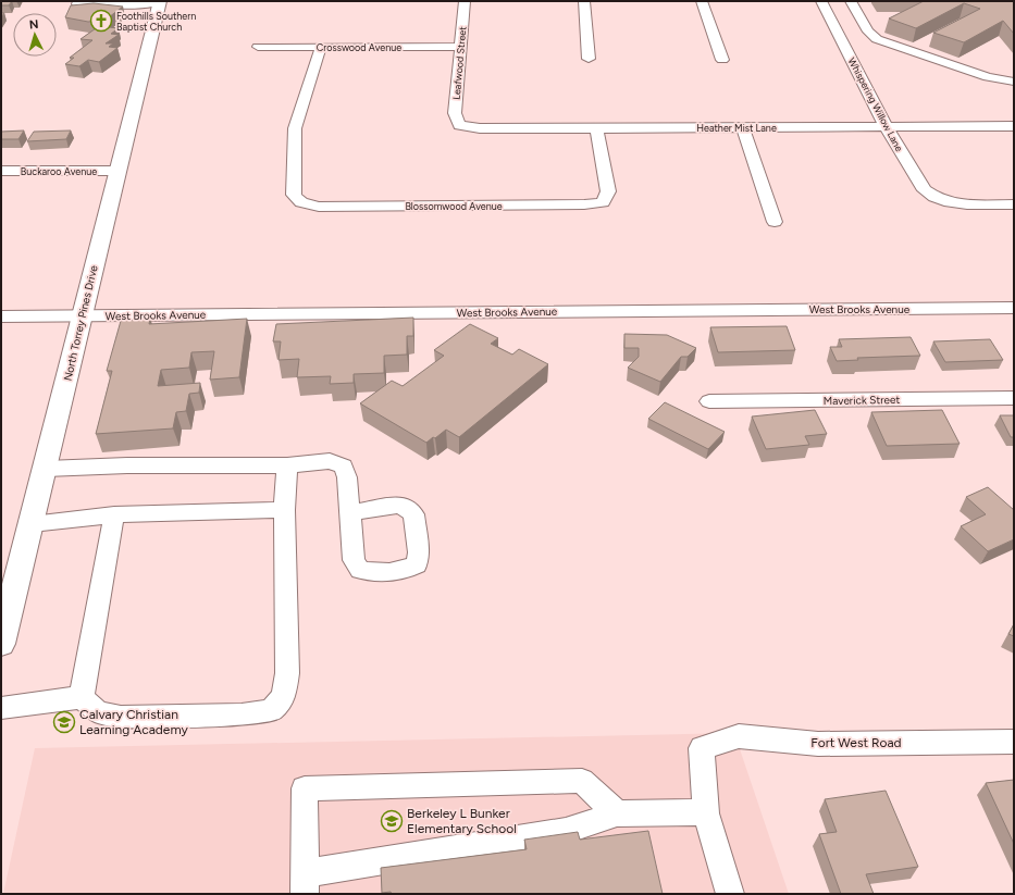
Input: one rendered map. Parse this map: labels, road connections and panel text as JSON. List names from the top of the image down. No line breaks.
{"streets":{"main road":["North Torrey Pines Drive"],"street":["Crosswood Avenue","Leafwood Street","Whispering Willow Lane","Heather Mist Lane","Buckaroo Avenue","Blossomwood Avenue","West Brooks Avenue","Maverick Street","Fort West Road"]},"crossings":[["Crosswood Avenue","Leafwood Street"],["Crosswood Avenue","Blossomwood Avenue"],["Leafwood Street","Heather Mist Lane"],["Whispering Willow Lane","Heather Mist Lane"],["Heather Mist Lane","Blossomwood Avenue"],["Buckaroo Avenue","North Torrey Pines Drive"],["West Brooks Avenue","North Torrey Pines Drive"]],"places":{"church":["Foothills Southern Baptist Church"],"school or university":["Calvary Christian Learning Academy","Berkeley L Bunker Elementary School"]},"north":"top"}
